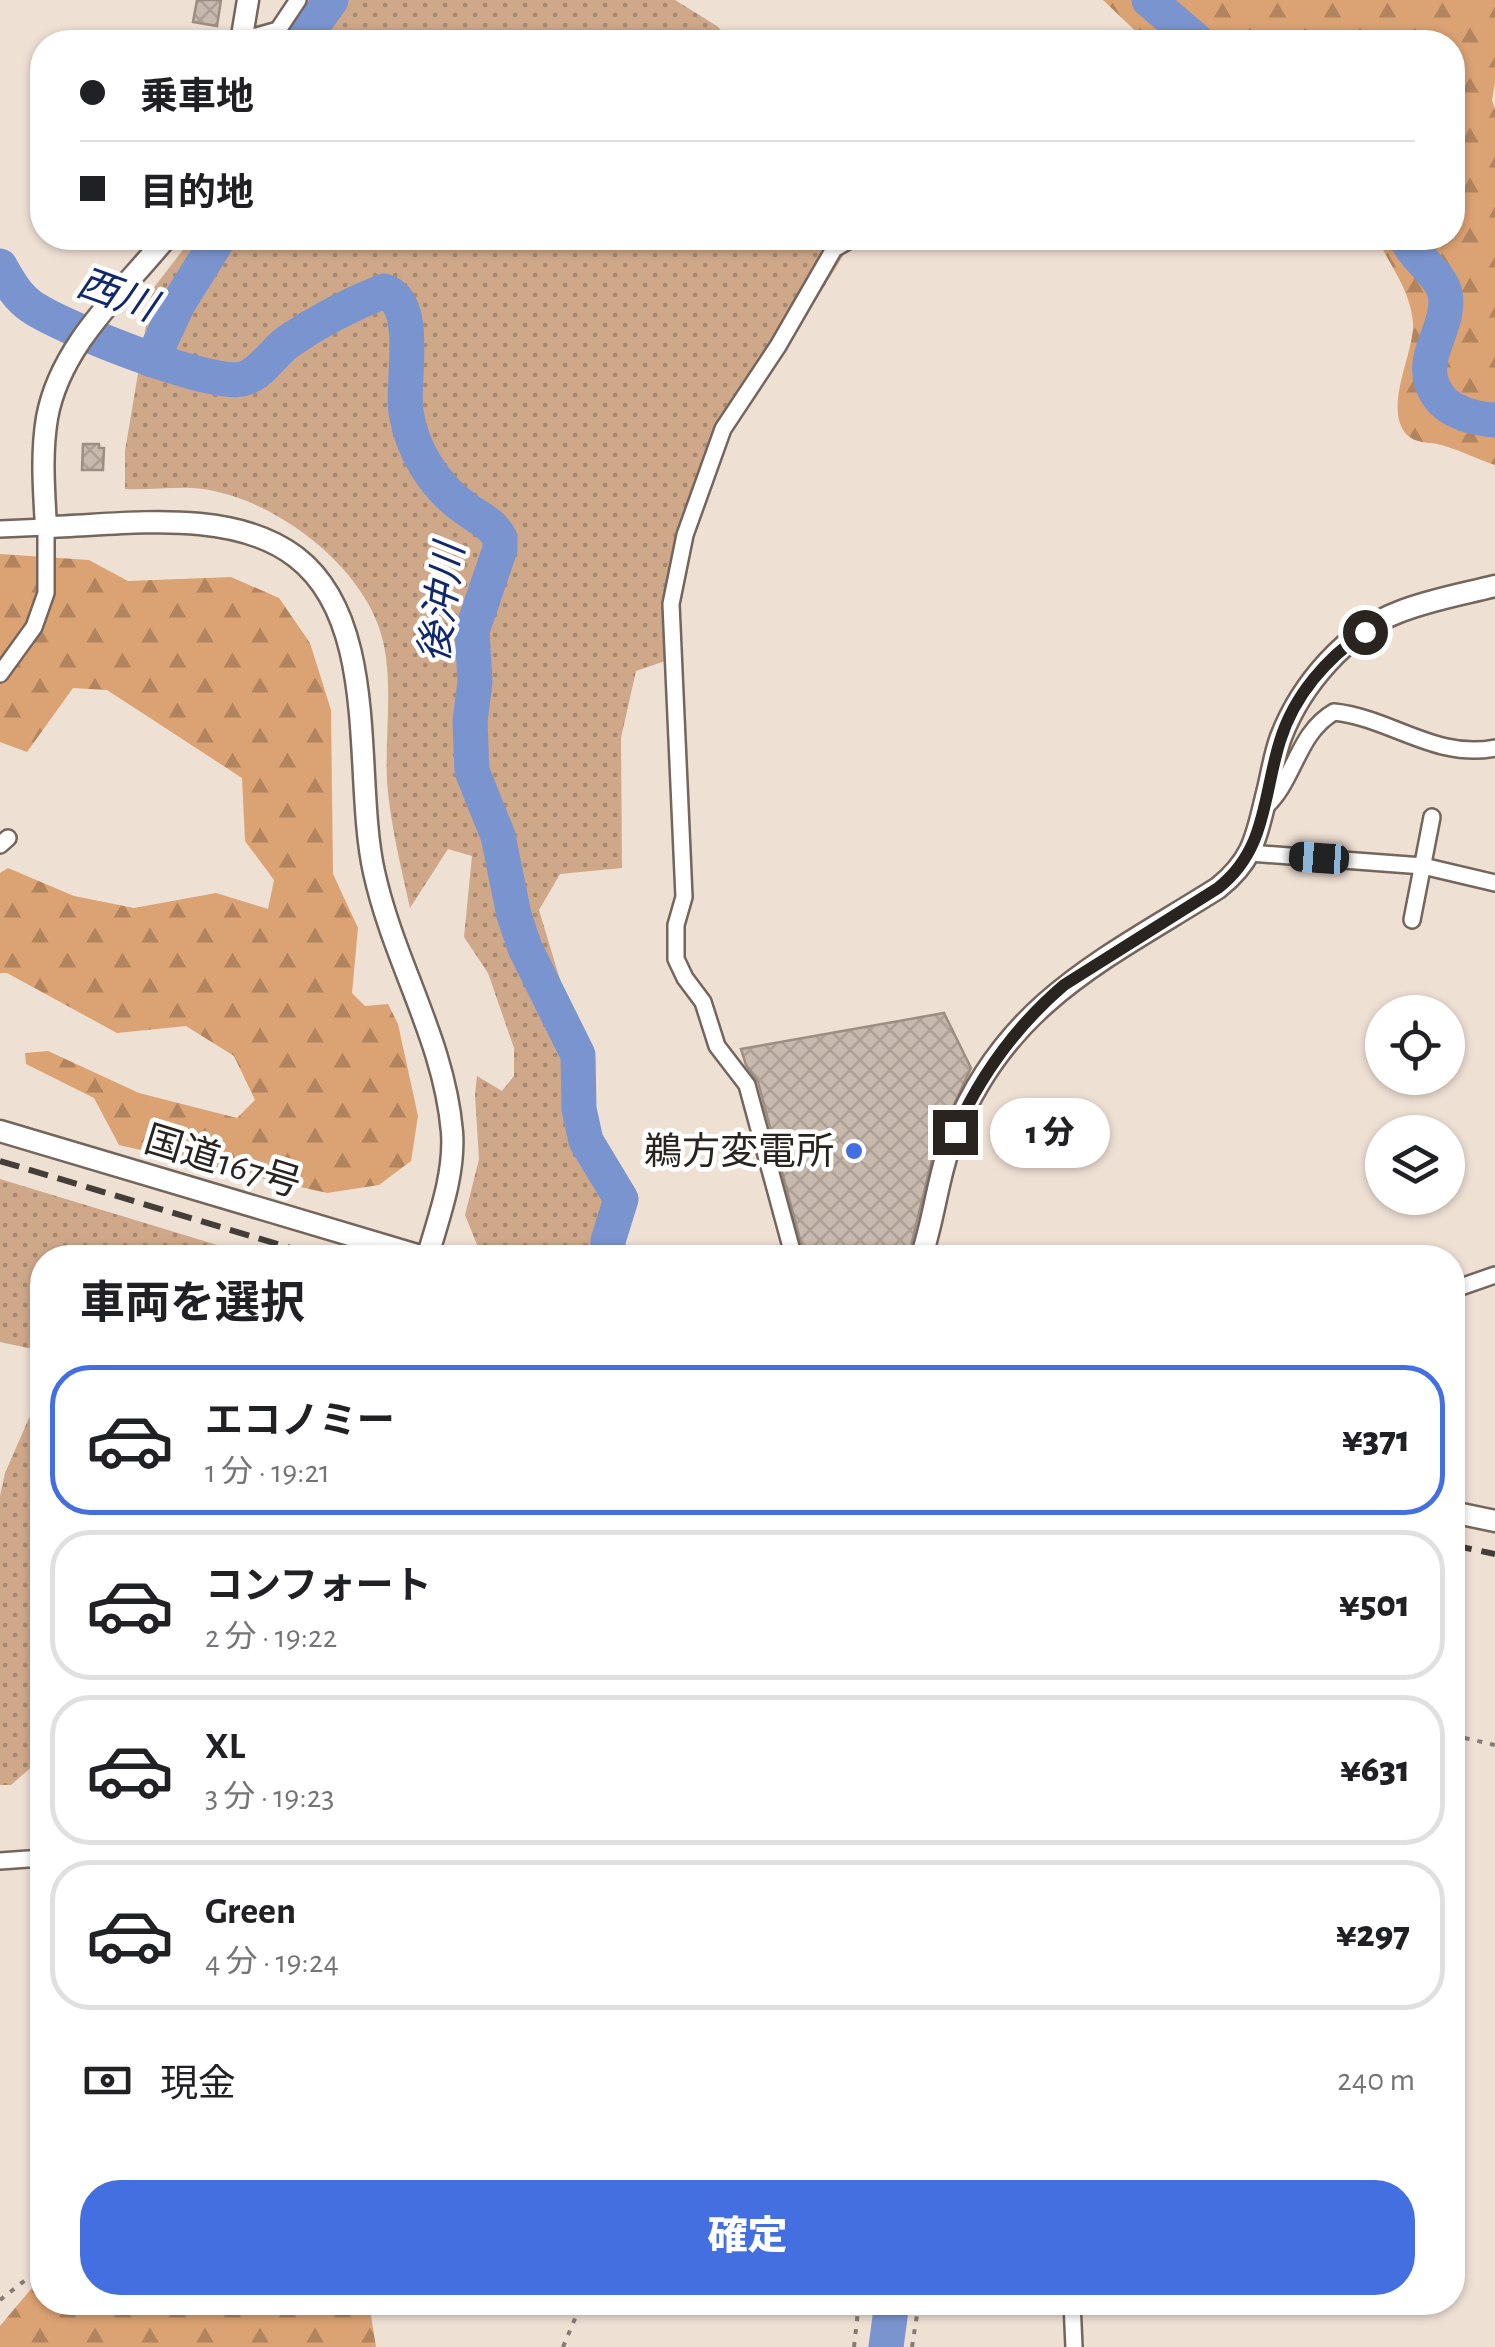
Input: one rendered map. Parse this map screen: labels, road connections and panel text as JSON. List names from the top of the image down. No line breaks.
{"streets":{"street":["国道167号"]},"water":["西川","後沖川"],"places":["鵜方変電所"],"page":{"banner":["乗車地","目的地"],"bubble":"1 分","heading":"車両を選択","list":[{"name":"エコノミー","note":"1 分 · 19:21","value":"¥371"},{"name":"コンフォート","note":"2 分 · 19:22","value":"¥501"},{"name":"XL","note":"3 分 · 19:23","value":"¥631"},{"name":"Green","note":"4 分 · 19:24","value":"¥297"}],"pay":["現金","240 m"],"buttons":"確定"}}
